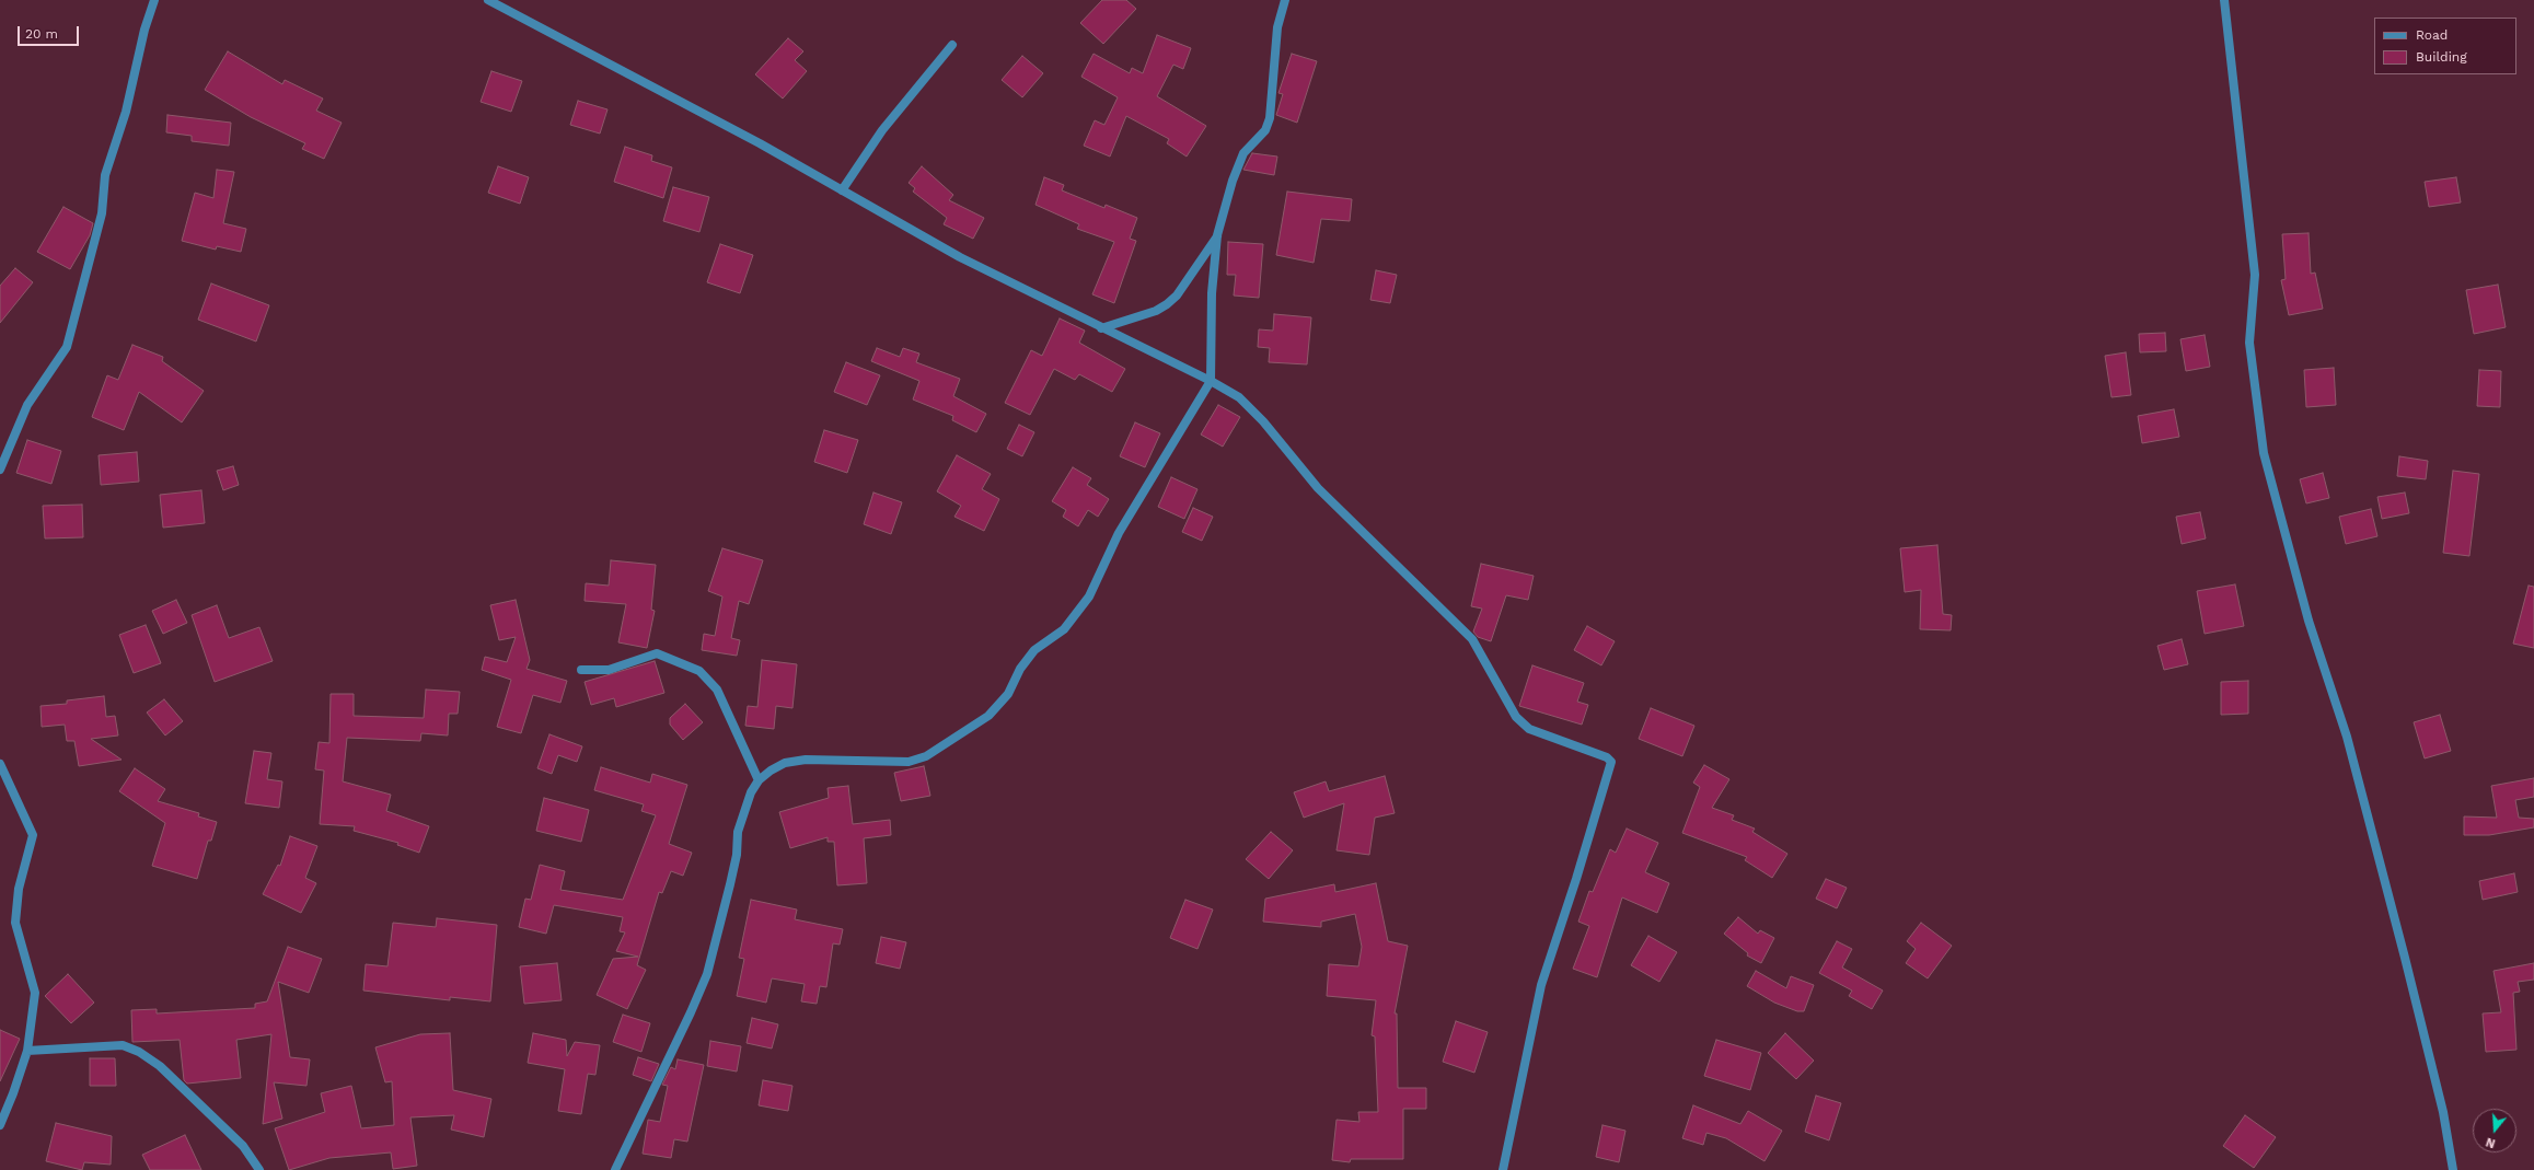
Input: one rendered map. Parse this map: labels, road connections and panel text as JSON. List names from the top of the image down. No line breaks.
{"legend":["Road","Building"],"scale_bar":"20 m","north":"bottom"}
